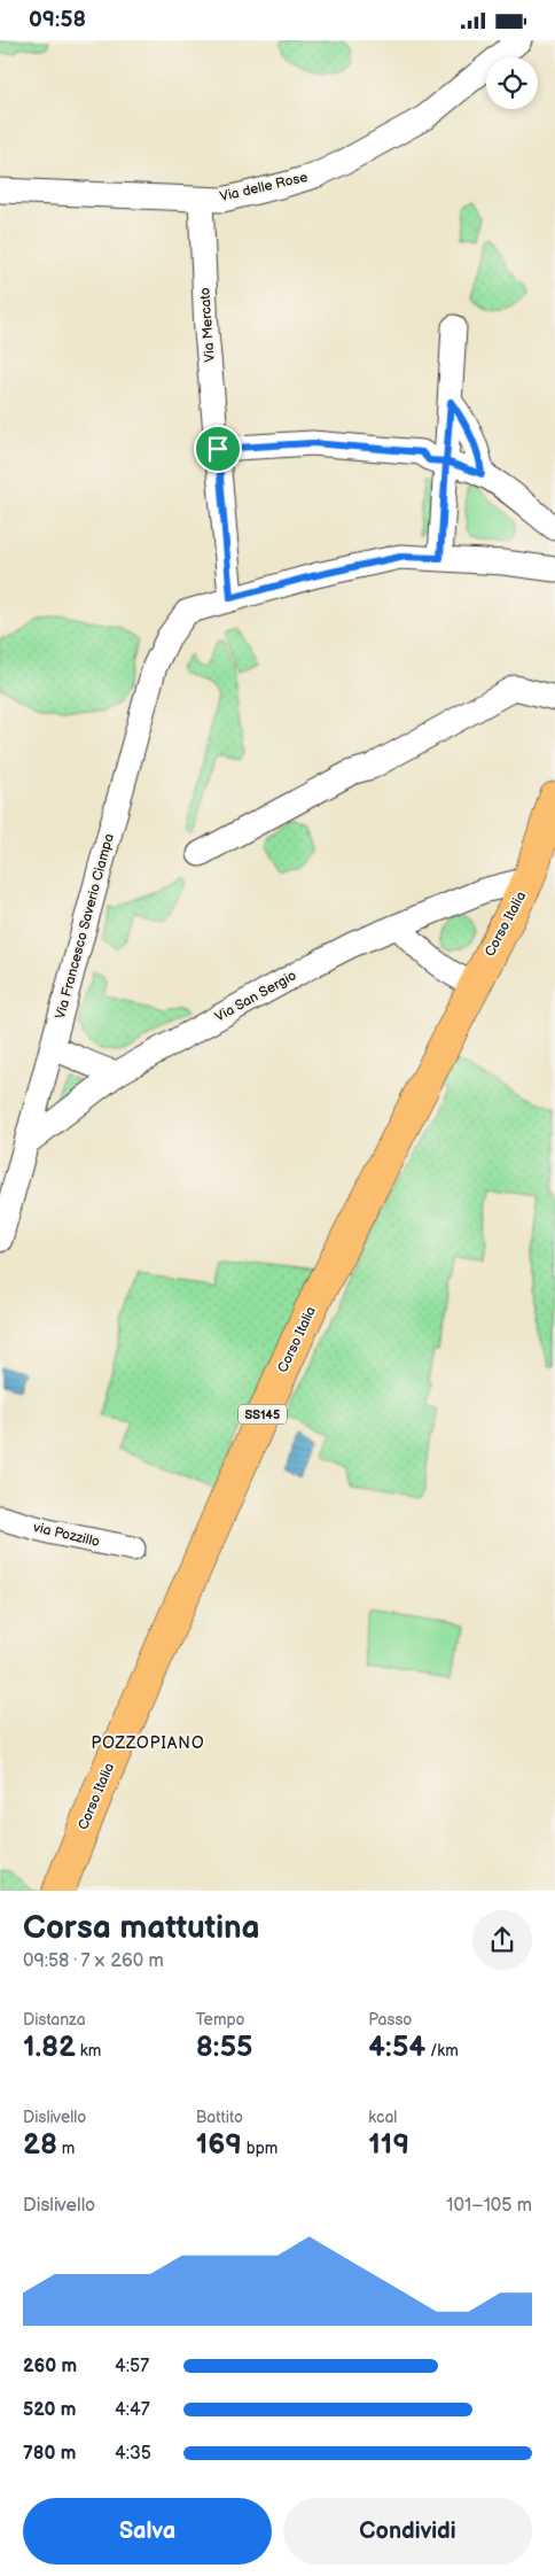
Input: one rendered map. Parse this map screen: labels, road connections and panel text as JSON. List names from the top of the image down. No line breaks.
{"streets":{"main road":["Corso Italia","SS145"],"street":["Via delle Rose","Via Mercato","Via Francesco Saverio Ciampa","Via San Sergio","via Pozzillo"]},"crossings":[["Via delle Rose","Via Mercato"],["Via Mercato","Via Francesco Saverio Ciampa"],["Corso Italia","Via San Sergio"],["Via Francesco Saverio Ciampa","Via San Sergio"]],"districts":["POZZOPIANO"],"page":{"status":"09:58","heading":["Corsa mattutina","09:58 · 7 × 260 m"],"stats":[["Distanza","1.82 km"],["Tempo","8:55"],["Passo","4:54 /km"],["Dislivello","28 m"],["Battito","169 bpm"],["kcal","119"]],"chart":["Dislivello","101–105 m"],"list":[{"name":"260 m","note":"4:57"},{"name":"520 m","note":"4:47"},{"name":"780 m","note":"4:35"}],"buttons":["Salva","Condividi"]}}
